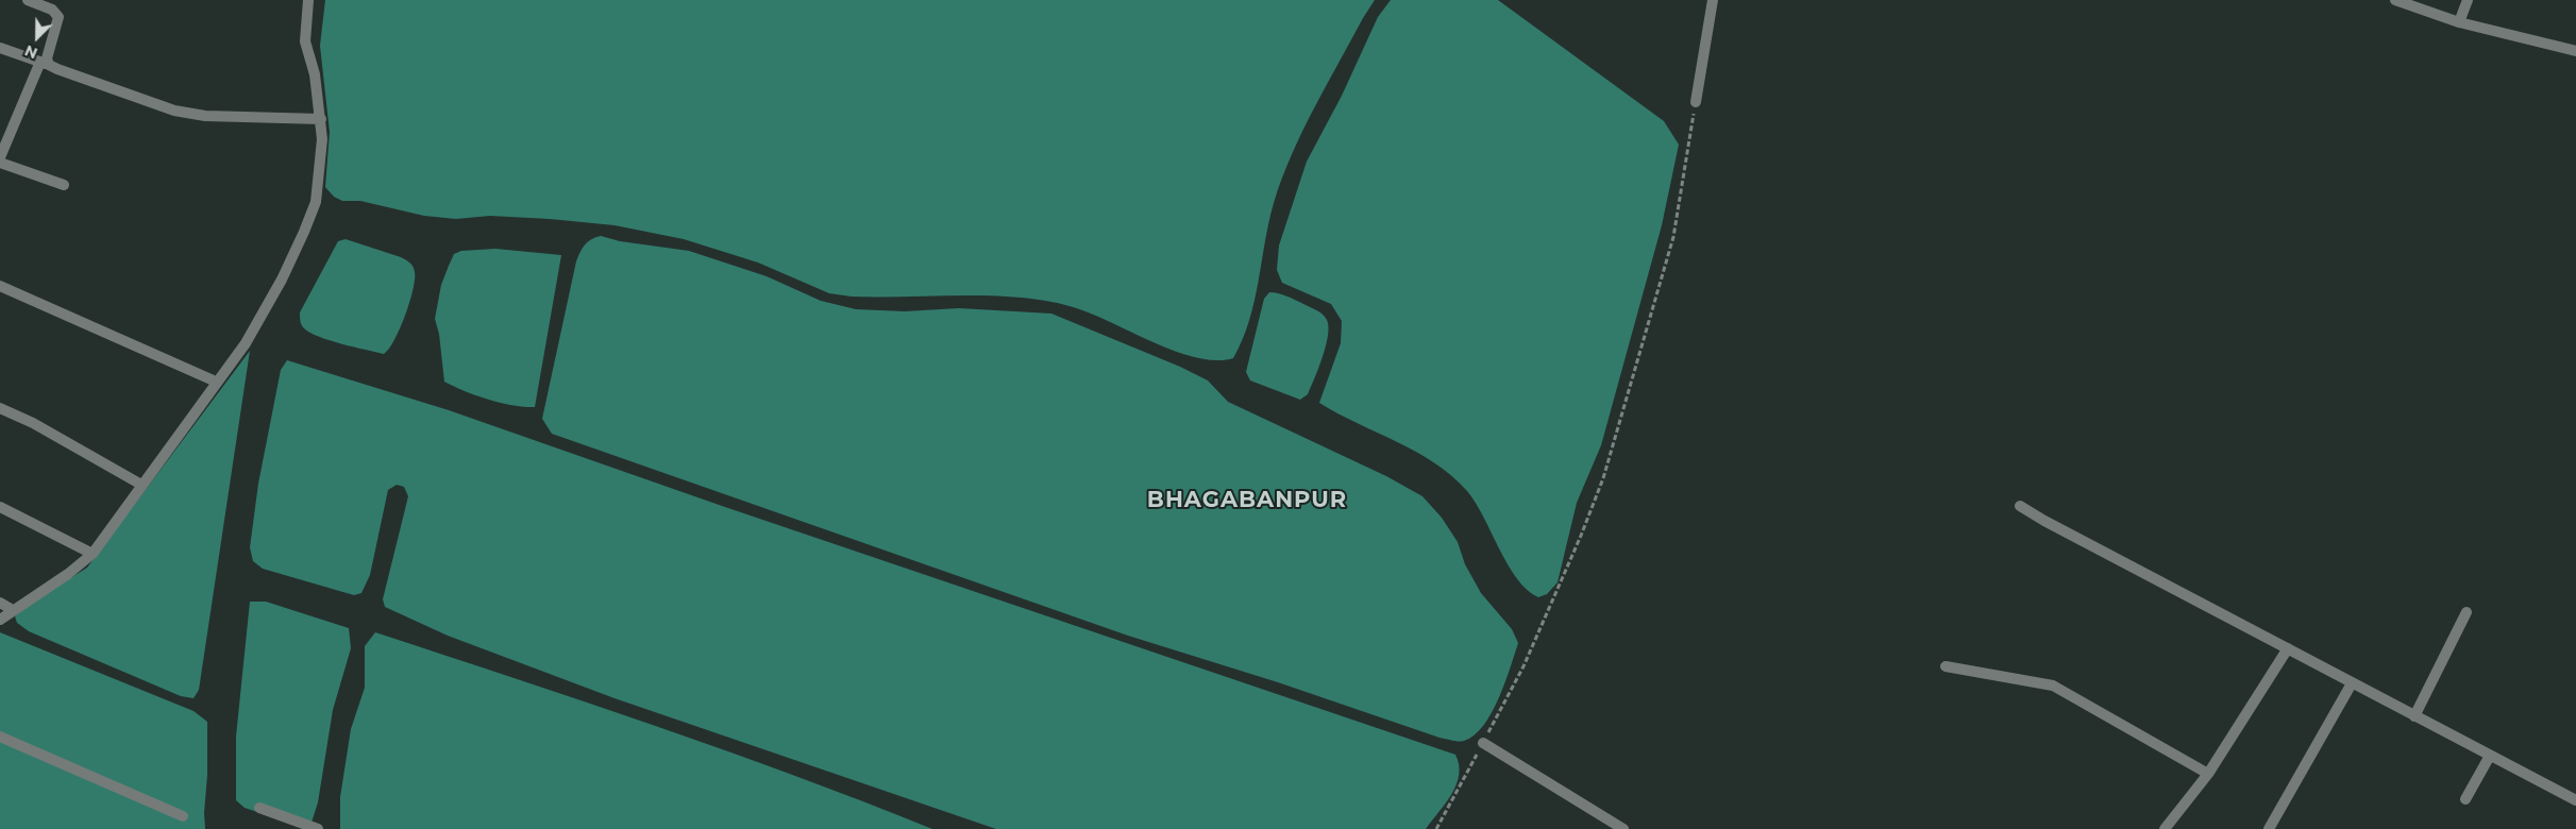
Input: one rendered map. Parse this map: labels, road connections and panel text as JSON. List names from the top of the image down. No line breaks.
{"districts":["BHAGABANPUR"],"north":"bottom left"}
